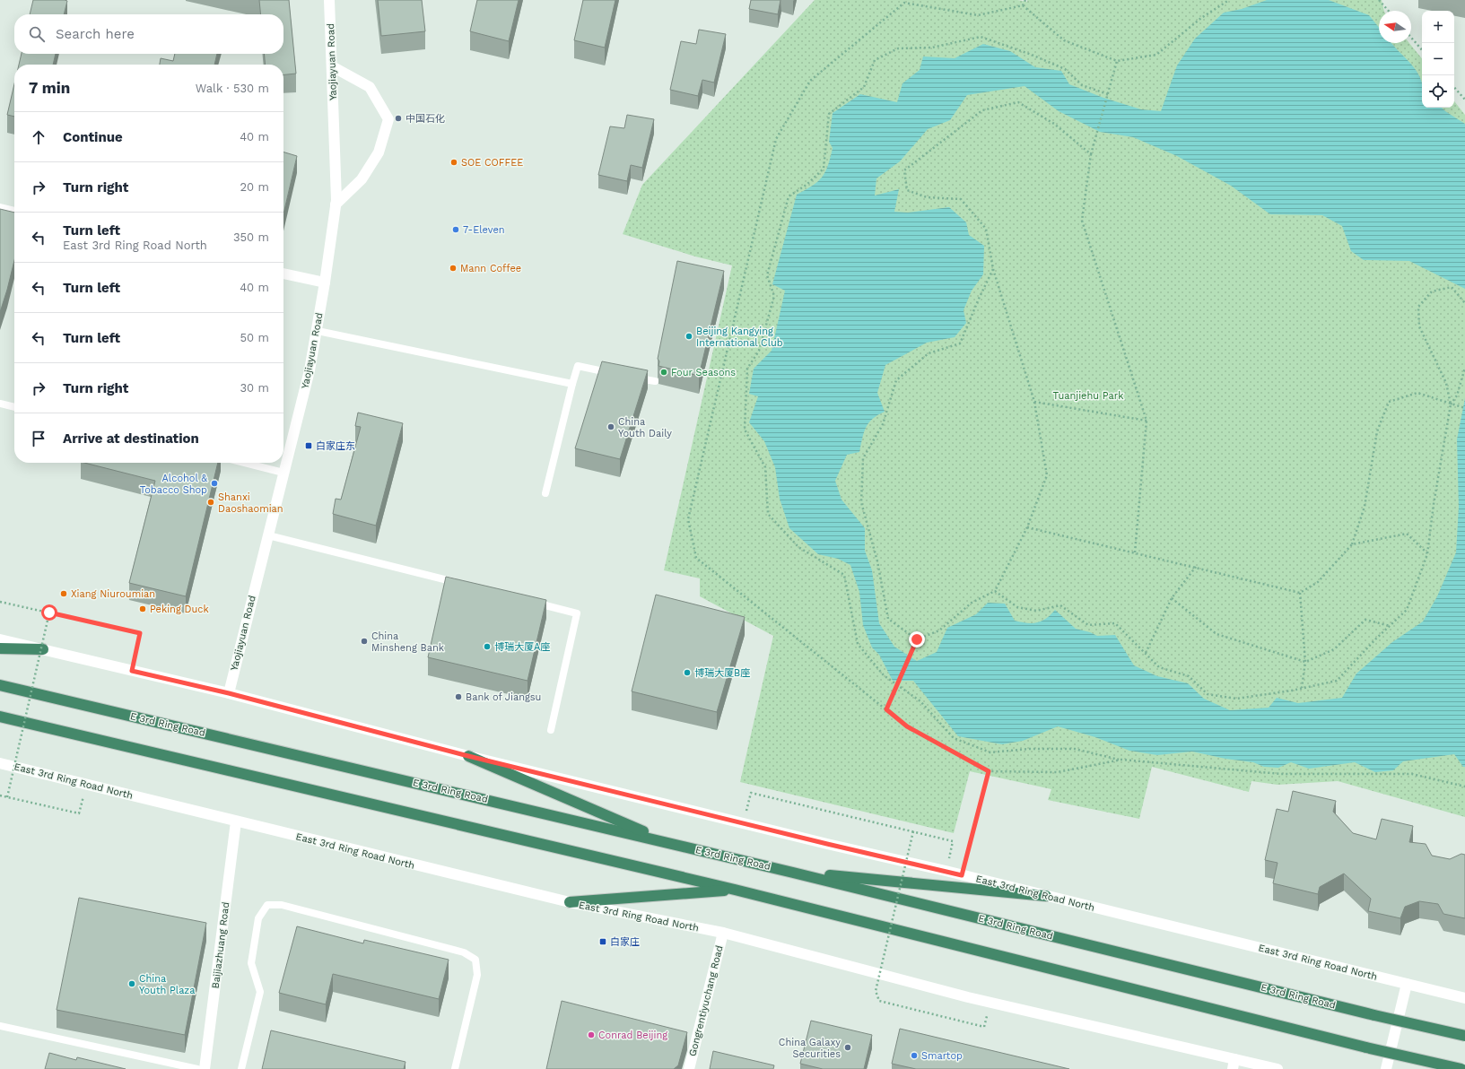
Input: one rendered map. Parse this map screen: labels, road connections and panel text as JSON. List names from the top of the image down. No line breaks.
{"streets":{"highway":["E 3rd Ring Road"],"street":["Yaojiayuan Road","East 3rd Ring Road North","Baijiazhuang Road","Gongrentiyuchang Road"]},"crossings":[["Yaojiayuan Road","East 3rd Ring Road North"],["East 3rd Ring Road North","Baijiazhuang Road"],["East 3rd Ring Road North","Gongrentiyuchang Road"]],"parks":["Tuanjiehu Park"],"places":{"other":["中国石化","SOE COFFEE","7-Eleven","Mann Coffee","Beijing Kangying International Club","Four Seasons","China Youth Daily","Alcohol & Tobacco Shop","Shanxi Daoshaomian","Xiang Niuroumian","Peking Duck","China Minsheng Bank","博瑞大厦A座","博瑞大厦B座","Bank of Jiangsu","China Youth Plaza","Conrad Beijing","China Galaxy Securities","Smartop"],"transit":["白家庄东","白家庄"]},"north":"left","page":{"map_buttons":["+","−"],"search":"Search here","heading":["7 min","Walk · 530 m"],"list":[["Continue","40 m"],["Turn right","20 m"],["Turn left","East 3rd Ring Road North","350 m"],["Turn left","40 m"],["Turn left","50 m"],["Turn right","30 m"],"Arrive at destination"]}}
